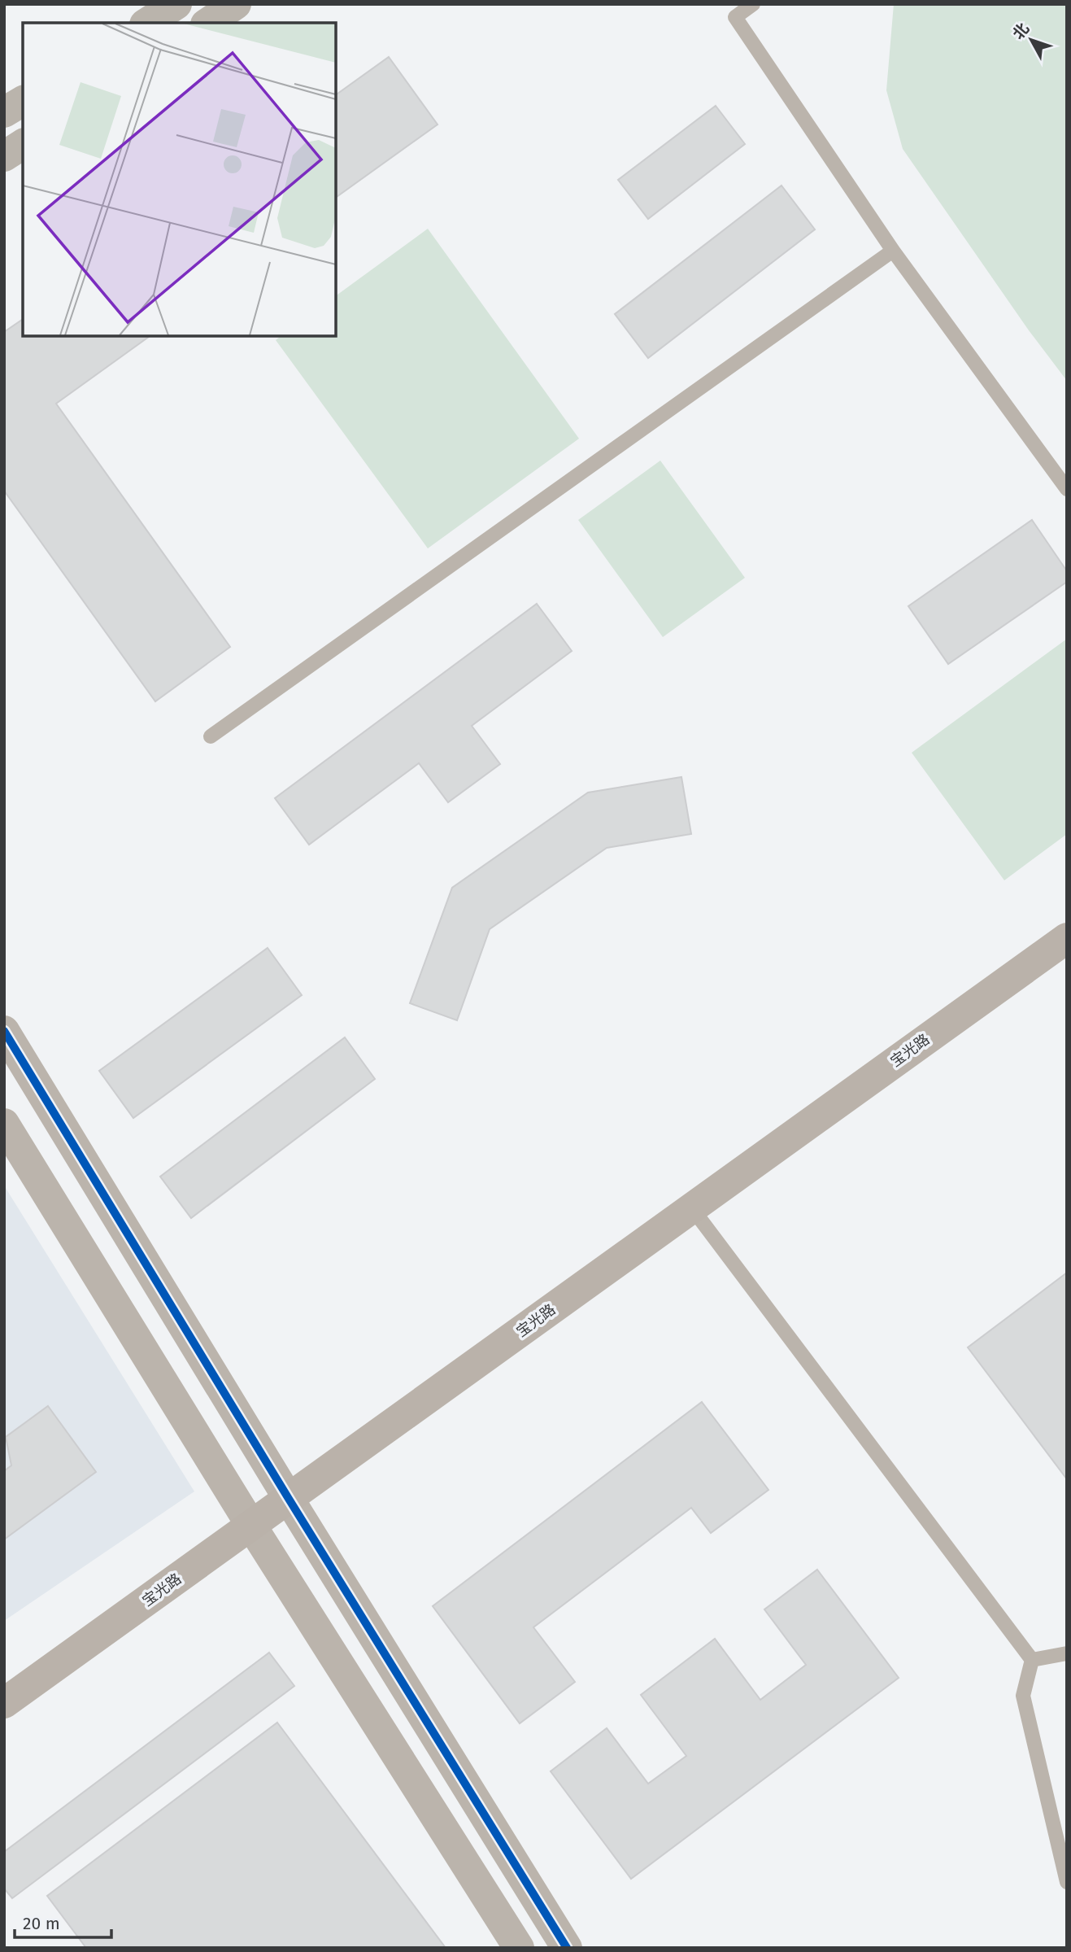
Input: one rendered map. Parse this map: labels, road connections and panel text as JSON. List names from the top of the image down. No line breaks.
{"streets":{"main road":["宝光路"]},"scale_bar":"20 m","north":"top left"}
